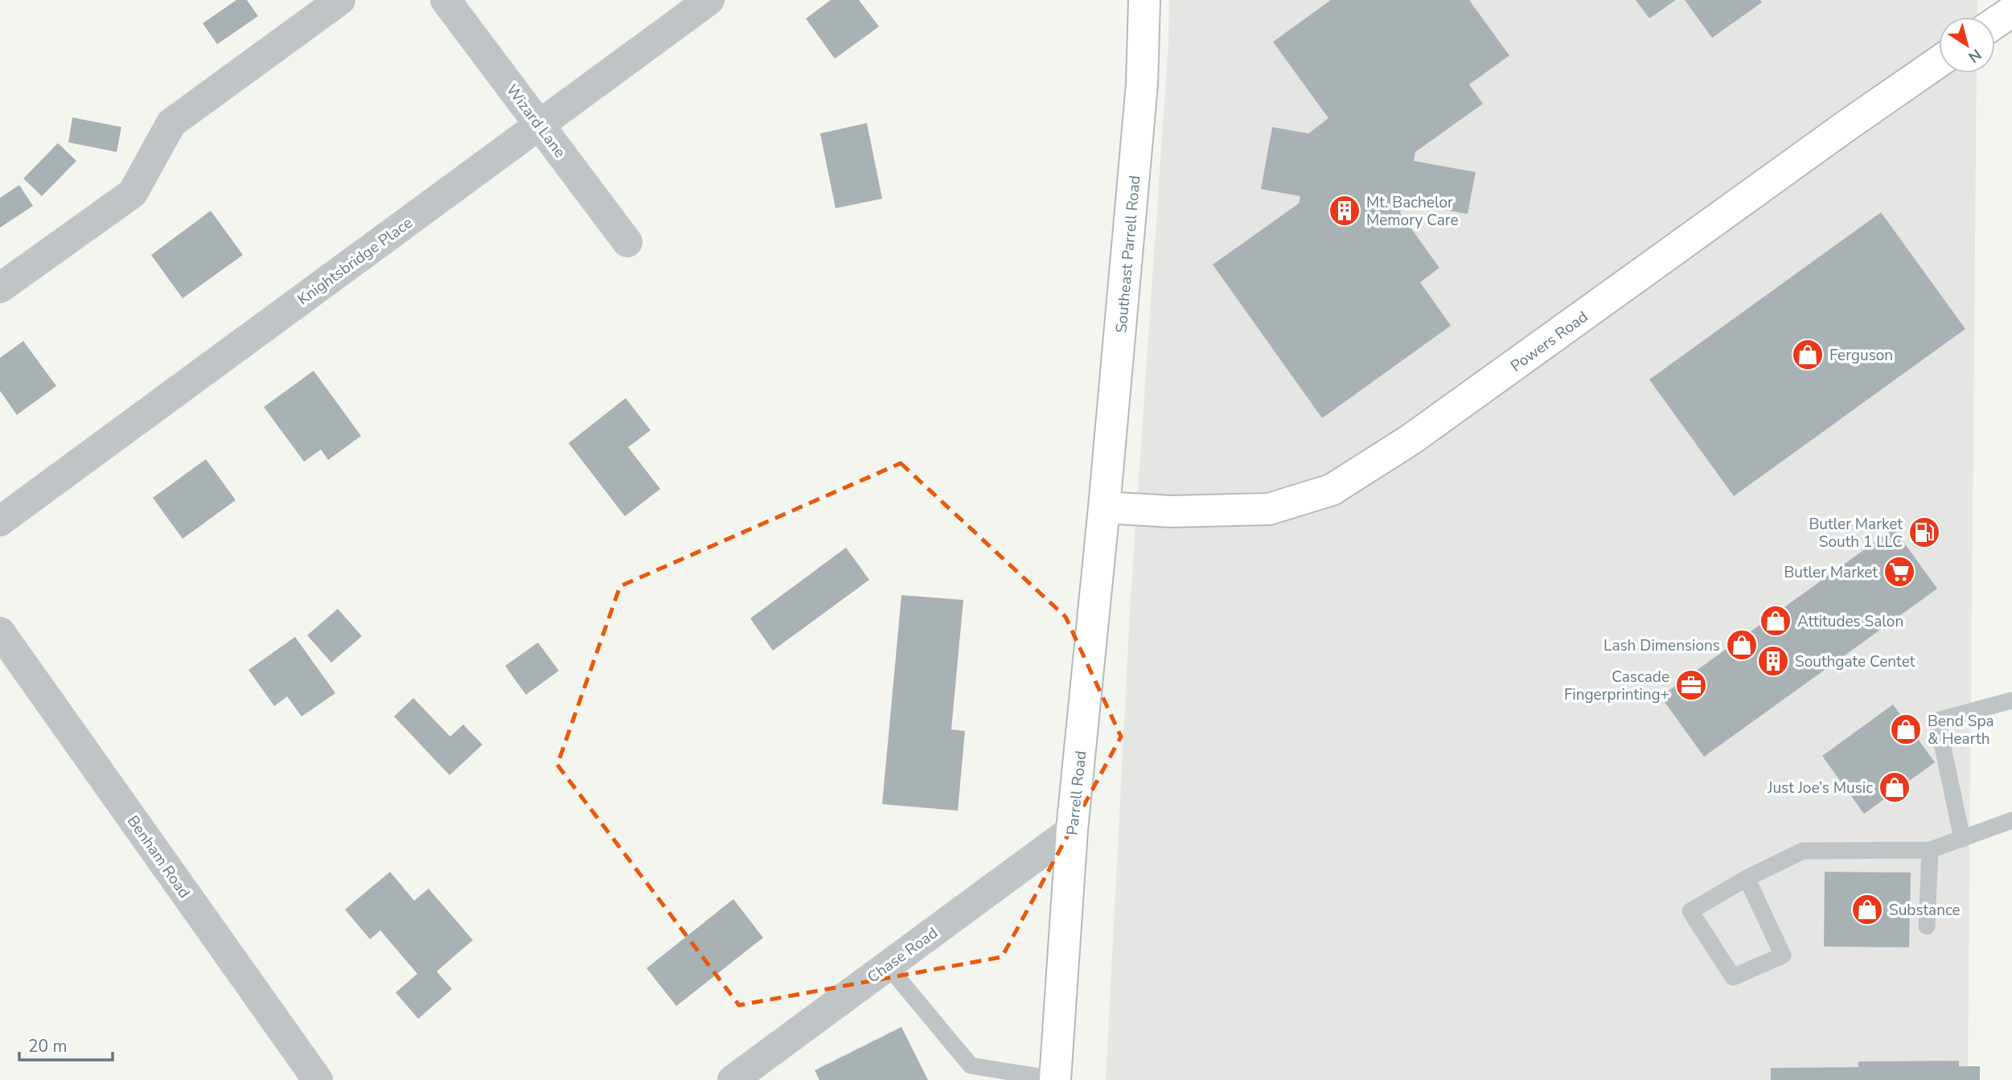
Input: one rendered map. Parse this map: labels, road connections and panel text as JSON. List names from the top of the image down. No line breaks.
{"streets":{"street":["Wizard Lane","Southeast Parrell Road","Knightsbridge Place","Powers Road","Parrell Road","Benham Road","Chase Road"]},"crossings":[["Wizard Lane","Knightsbridge Place"],["Southeast Parrell Road","Powers Road"],["Southeast Parrell Road","Parrell Road"],["Powers Road","Parrell Road"],["Parrell Road","Chase Road"]],"places":{"building":["Mt. Bachelor Memory Care","Southgate Centet"],"shop":["Ferguson","Attitudes Salon","Lash Dimensions","Bend Spa & Hearth","Just Joe’s Music","Substance"],"fuel station":["Butler Market South 1 LLC"],"supermarket":["Butler Market"],"office":["Cascade Fingerprinting+"]},"scale_bar":"20 m","north":"bottom right"}
